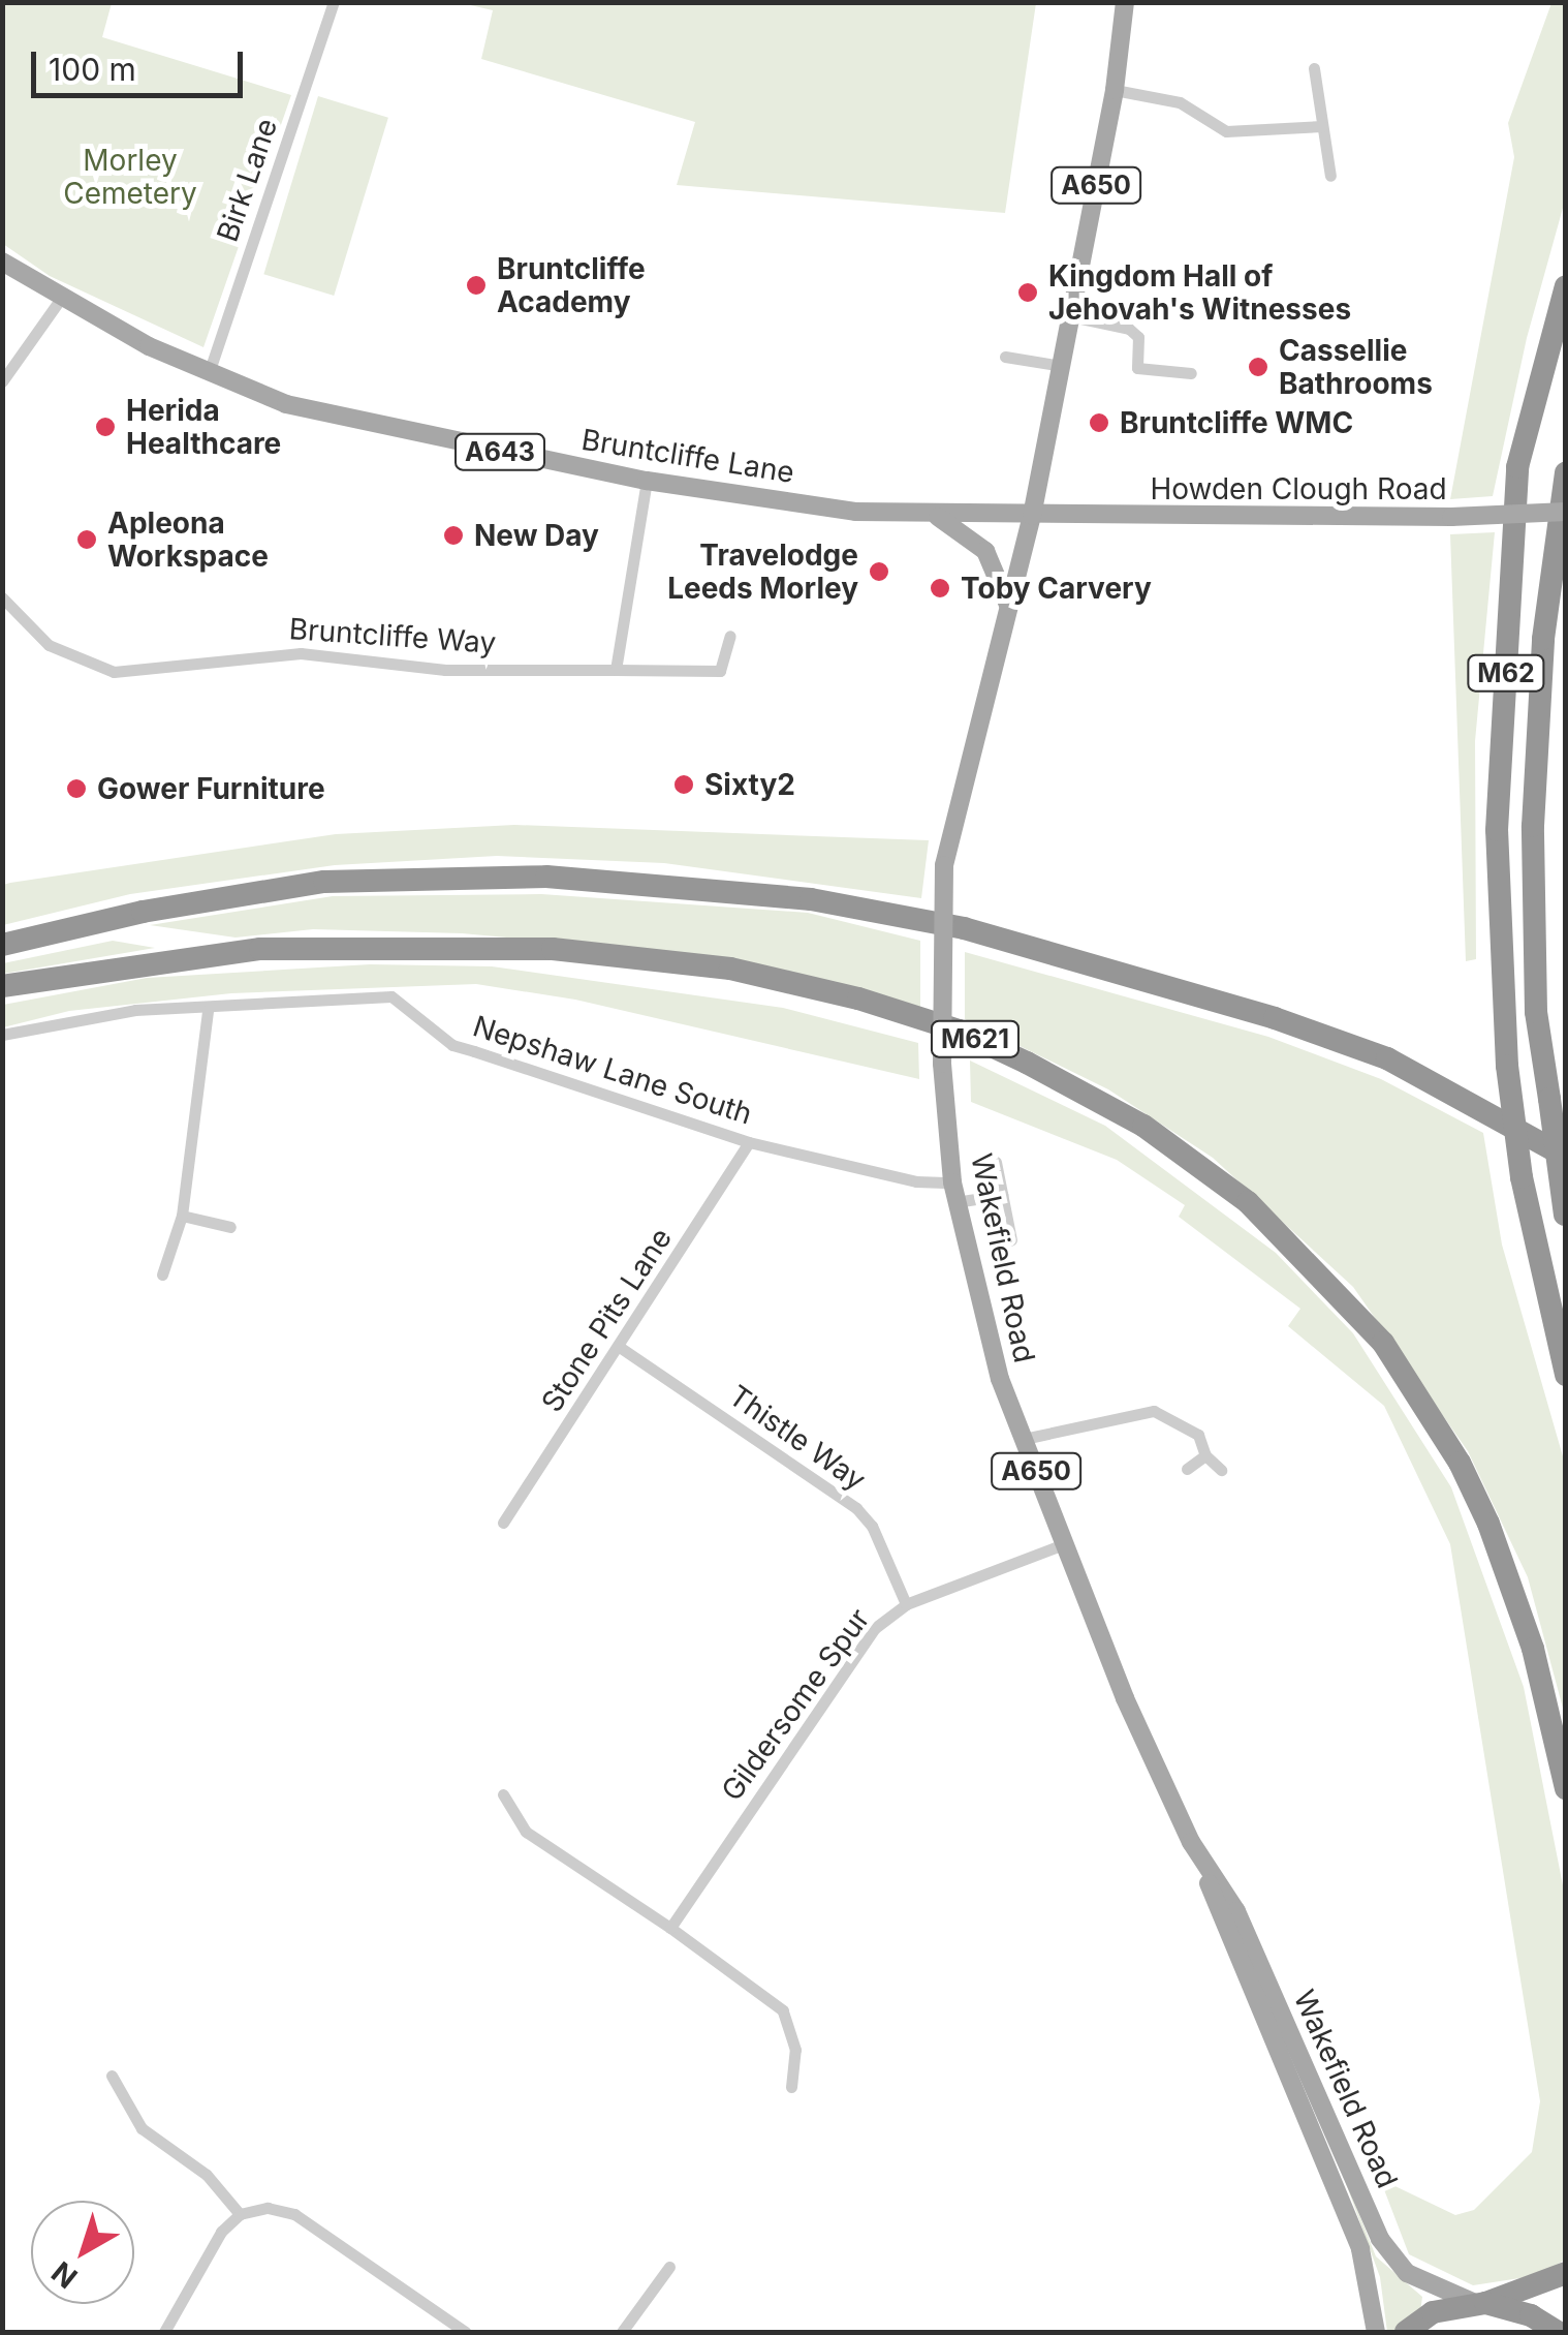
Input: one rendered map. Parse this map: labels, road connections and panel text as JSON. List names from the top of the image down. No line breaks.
{"streets":{"highway":["M62","M621"],"main road":["A650","A643","Bruntcliffe Lane","Howden Clough Road","Wakefield Road"],"street":["Birk Lane","Bruntcliffe Way","Nepshaw Lane South","Stone Pits Lane","Thistle Way","Gildersome Spur"]},"crossings":[["Birk Lane","Bruntcliffe Lane"],["A650","Bruntcliffe Lane"],["A650","Howden Clough Road"],["A650","Wakefield Road"],["Bruntcliffe Lane","Howden Clough Road"],["Bruntcliffe Lane","Wakefield Road"],["Howden Clough Road","Wakefield Road"],["Nepshaw Lane South","Wakefield Road"],["Nepshaw Lane South","Stone Pits Lane"],["Wakefield Road","Gildersome Spur"],["Stone Pits Lane","Thistle Way"],["Thistle Way","Gildersome Spur"]],"parks":["Morley Cemetery"],"places":["Bruntcliffe Academy","Kingdom Hall of Jehovah's Witnesses","Cassellie Bathrooms","Bruntcliffe WMC","Herida Healthcare","New Day","Apleona Workspace","Travelodge Leeds Morley","Toby Carvery","Sixty2","Gower Furniture"],"scale_bar":"100 m","north":"bottom left"}
